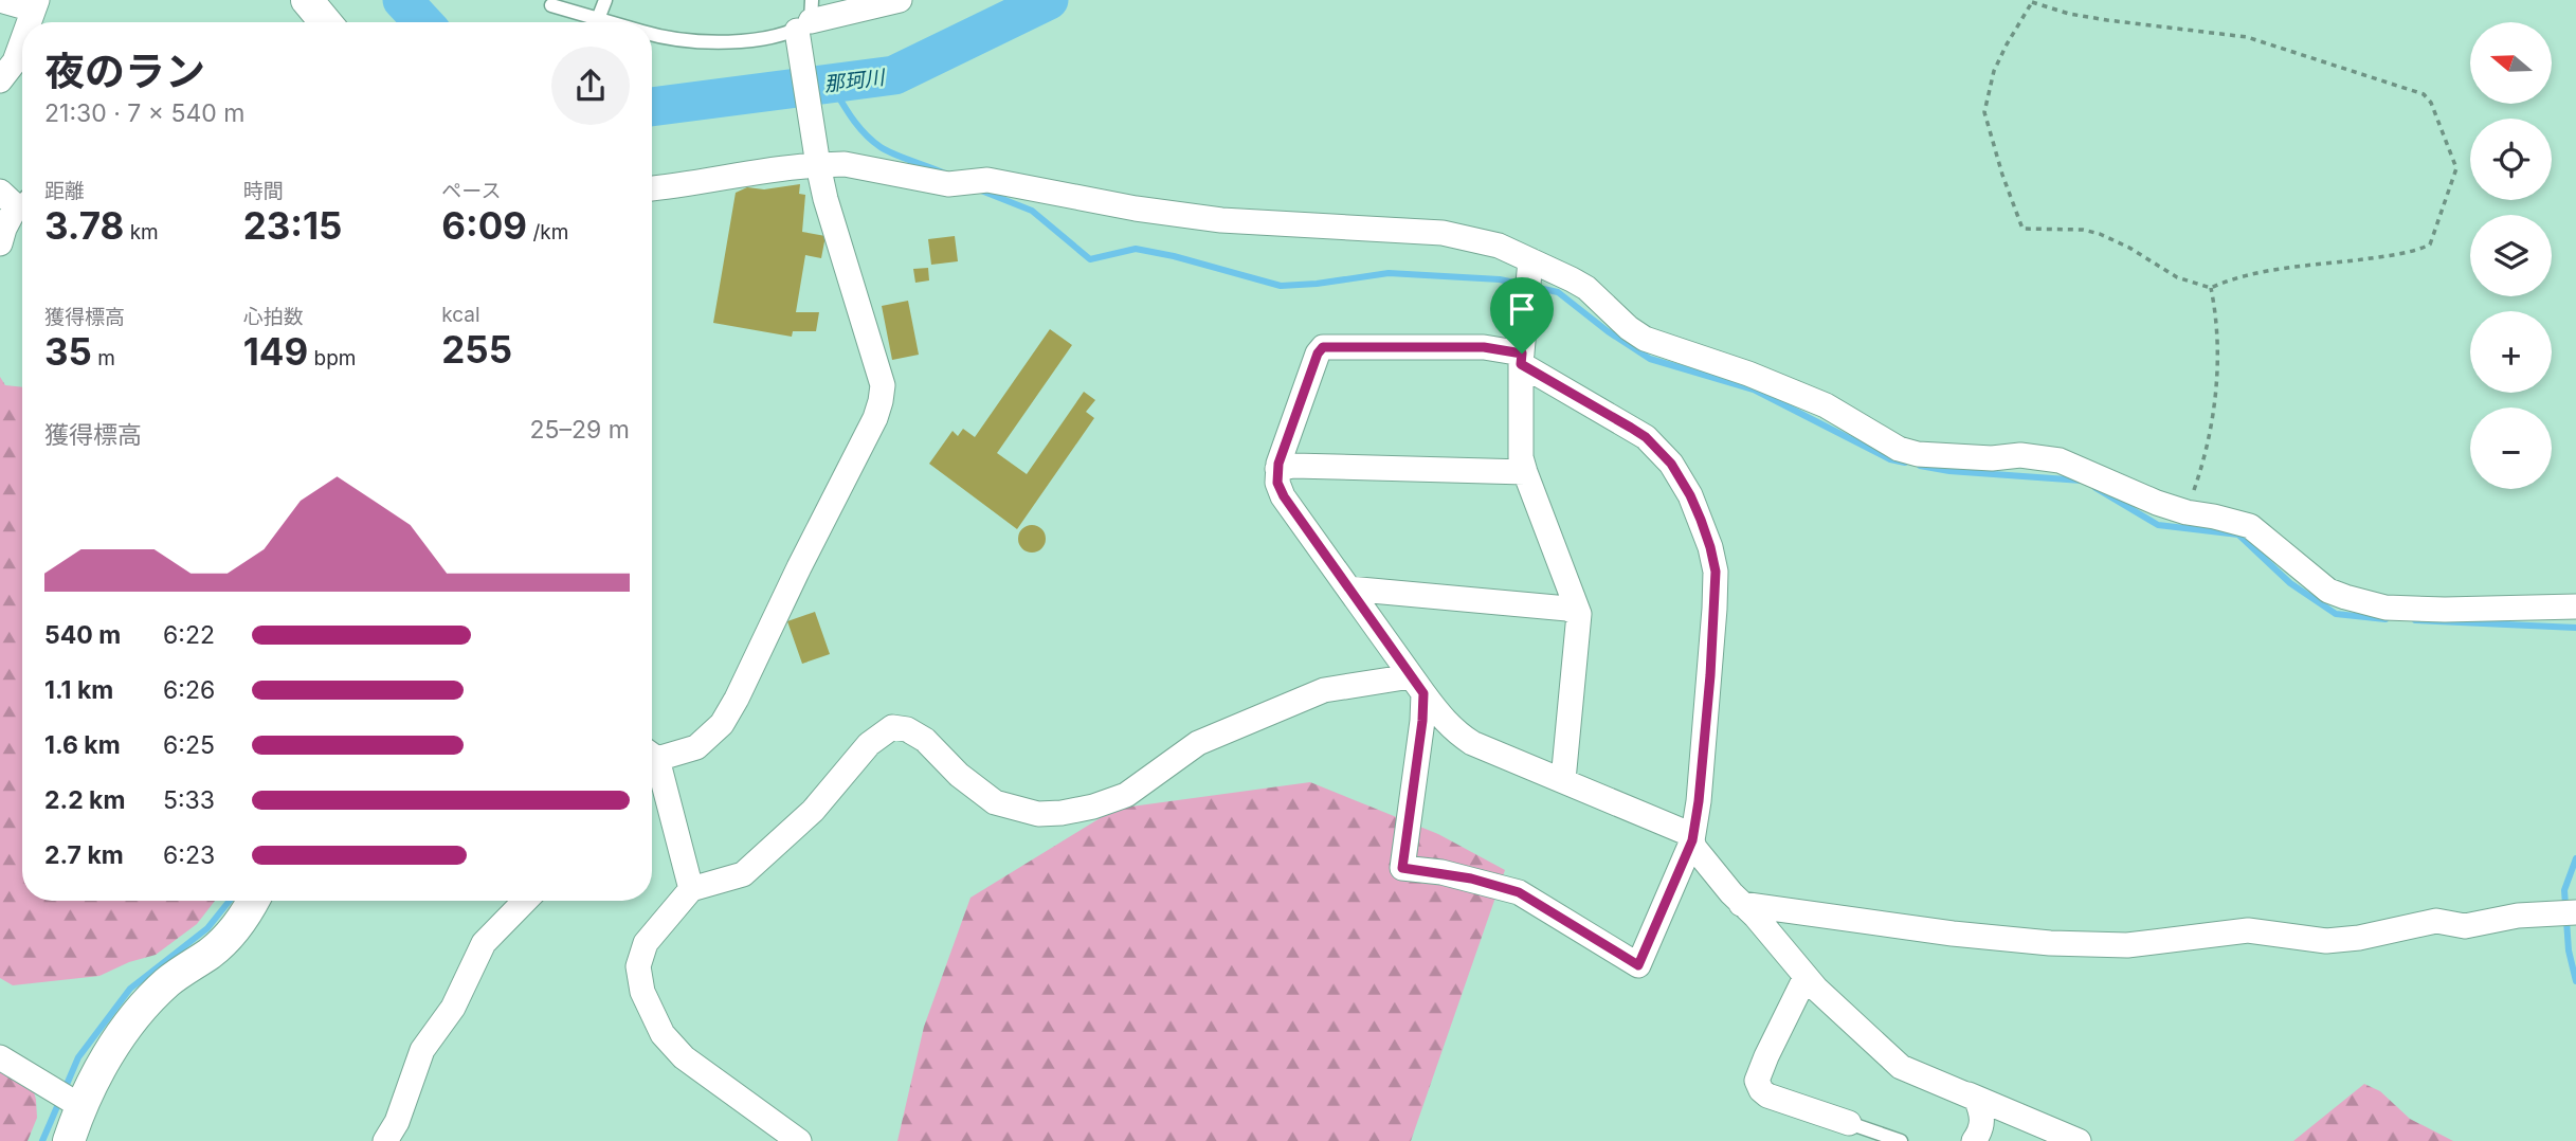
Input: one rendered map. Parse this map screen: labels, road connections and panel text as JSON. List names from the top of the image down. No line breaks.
{"water":["那珂川"],"north":"left","page":{"map_buttons":["+","−"],"heading":["夜のラン","21:30 · 7 × 540 m"],"stats":[["距離","3.78 km"],["時間","23:15"],["ペース","6:09 /km"],["獲得標高","35 m"],["心拍数","149 bpm"],["kcal","255"]],"chart":["獲得標高","25–29 m"],"list":[{"name":"540 m","note":"6:22"},{"name":"1.1 km","note":"6:26"},{"name":"1.6 km","note":"6:25"},{"name":"2.2 km","note":"5:33"},{"name":"2.7 km","note":"6:23"}]}}
